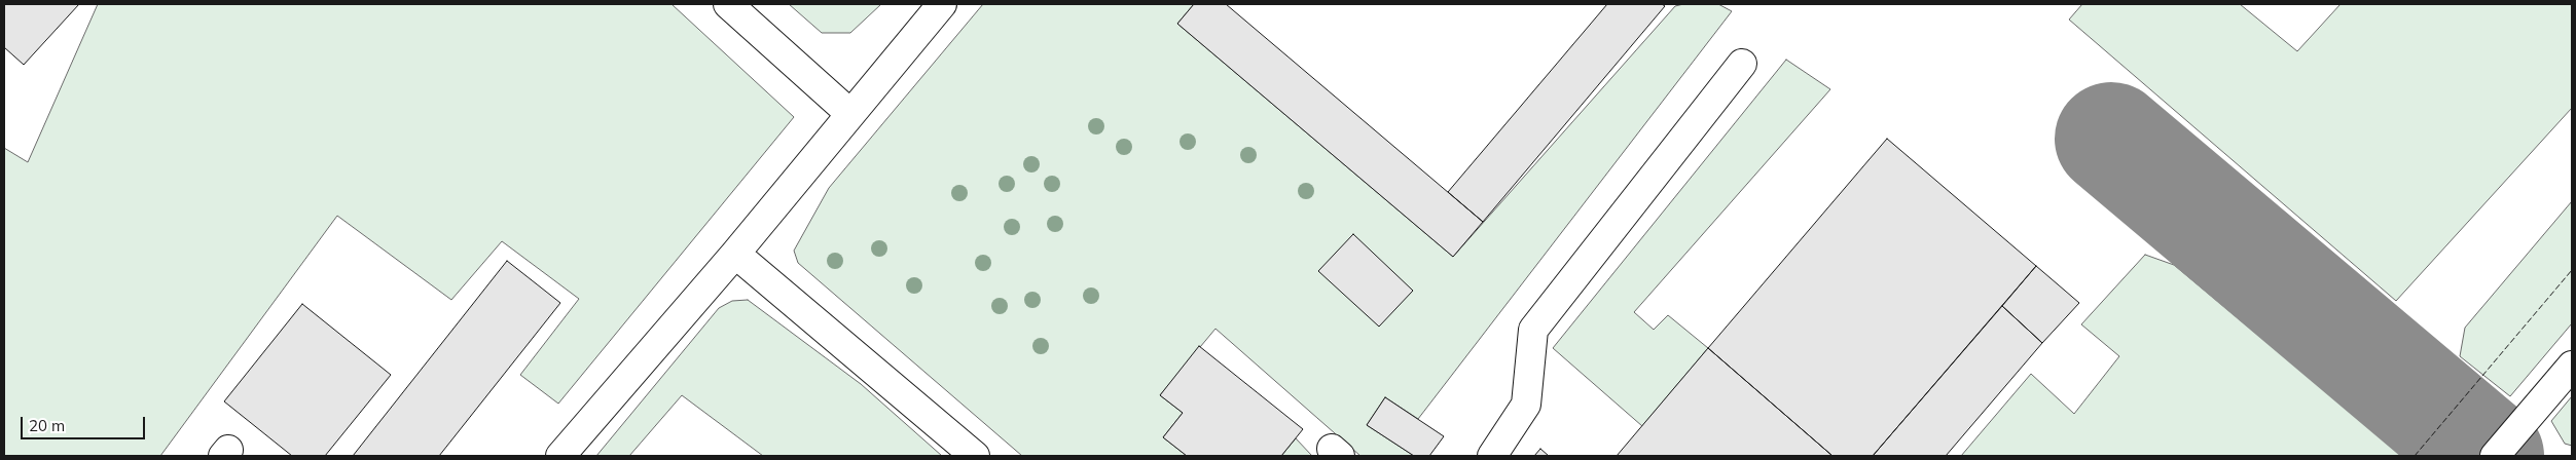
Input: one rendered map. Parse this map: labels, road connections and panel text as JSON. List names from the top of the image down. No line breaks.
{"scale_bar":"20 m"}
